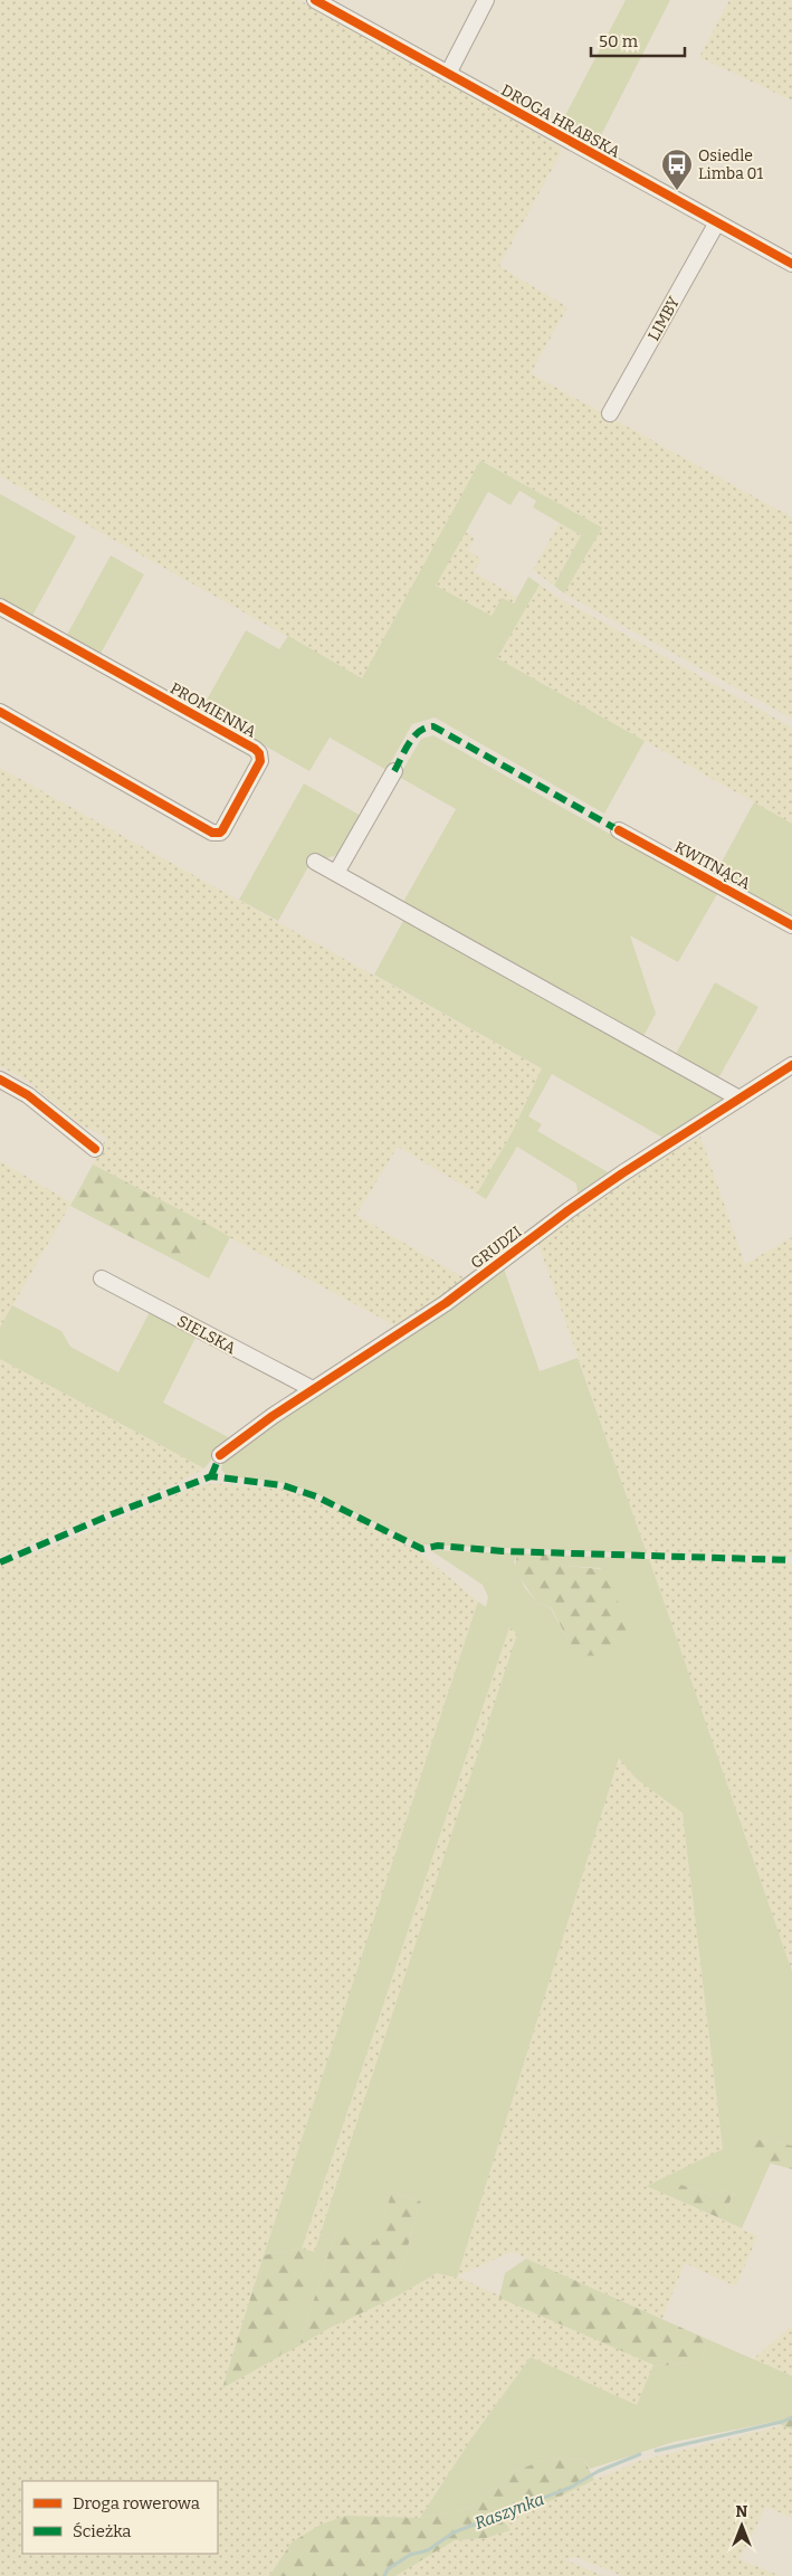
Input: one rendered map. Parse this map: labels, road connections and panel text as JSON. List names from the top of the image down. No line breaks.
{"streets":{"street":["DROGA HRABSKA","LIMBY","PROMIENNA","KWITNĄCA","GRUDZI","SIELSKA"]},"crossings":[["DROGA HRABSKA","LIMBY"],["GRUDZI","SIELSKA"]],"water":["Raszynka"],"places":{"bus stop":["Osiedle Limba 01"]},"legend":["Droga rowerowa","Ścieżka"],"scale_bar":"50 m","north":"top"}
